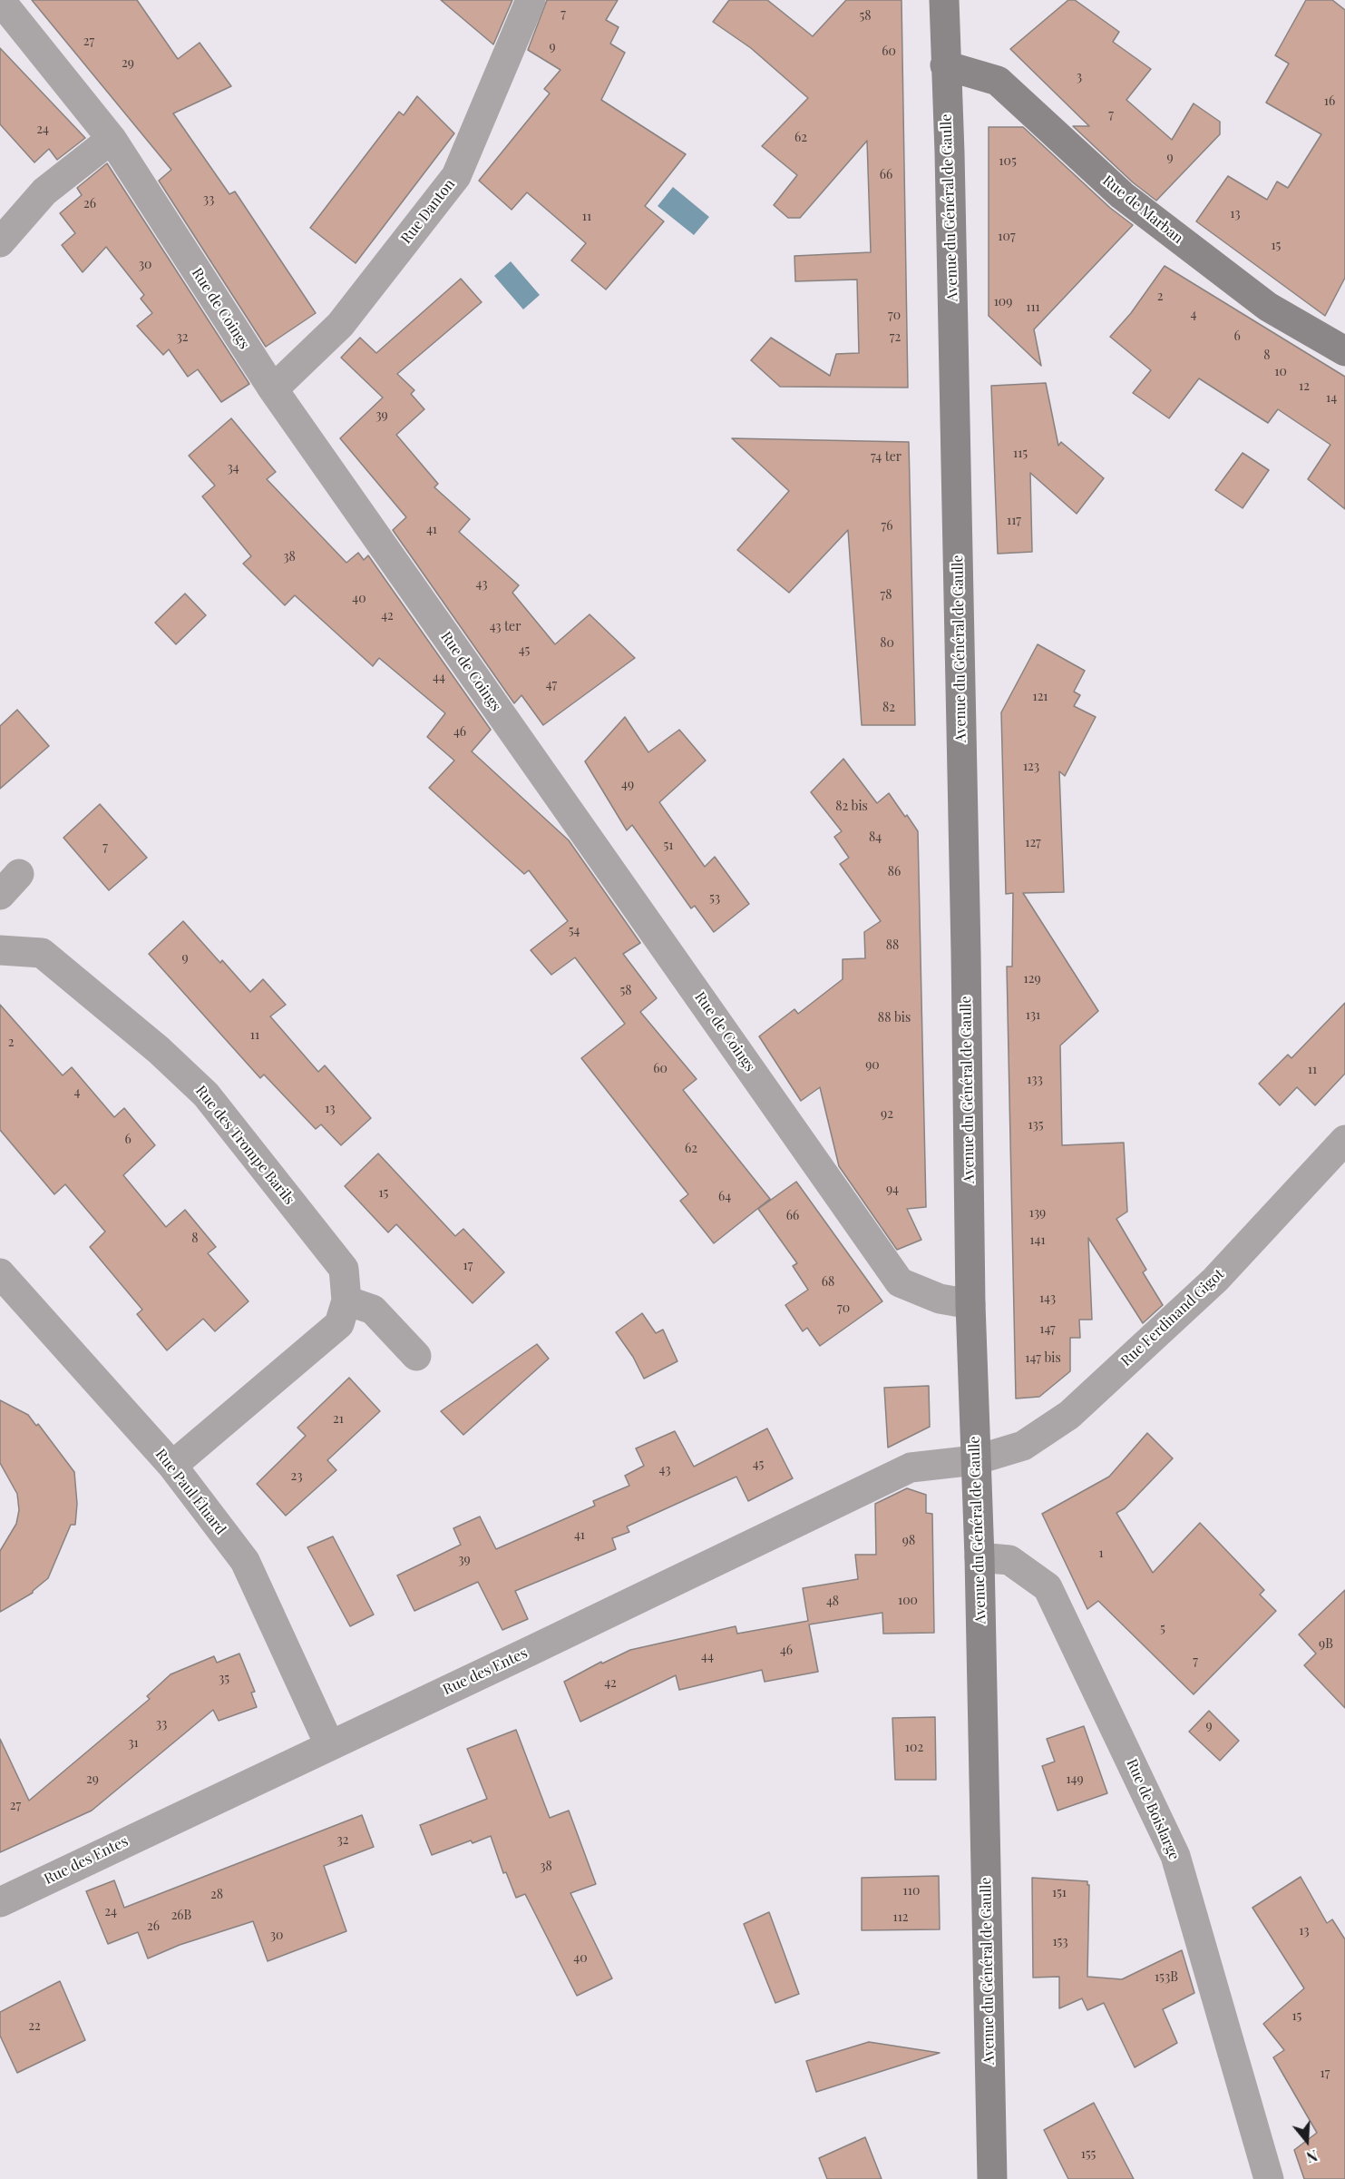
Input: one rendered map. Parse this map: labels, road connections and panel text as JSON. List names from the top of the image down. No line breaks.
{"streets":{"main road":["Avenue du Général de Gaulle","Rue de Marban"],"street":["Rue Danton","Rue de Coings","Rue des Trompe Barils","Rue Ferdinand Gigot","Rue Paul Éluard","Rue des Entes","Rue de Boislarge"]},"crossings":[["Avenue du Général de Gaulle","Rue de Marban"],["Avenue du Général de Gaulle","Rue de Coings"],["Avenue du Général de Gaulle","Rue Ferdinand Gigot"],["Avenue du Général de Gaulle","Rue des Entes"],["Avenue du Général de Gaulle","Rue de Boislarge"],["Rue Danton","Rue de Coings"],["Rue des Trompe Barils","Rue Paul Éluard"],["Rue Ferdinand Gigot","Rue des Entes"],["Rue Paul Éluard","Rue des Entes"]],"house_numbers":["7","58","27","9","60","29","3","16","7","24","62","9","105","66","33","26","13","11","107","15","30","2","109","111","4","70","6","32","72","8","10","12","14","39","115","74 ter","34","117","76","41","38","43","78","40","42","43 ter","80","45","44","47","121","82","46","123","49","82 bis","84","127","51","7","86","53","54","88","9","129","58","131","88 bis","11","2","90","60","11","133","4","13","92","135","6","62","94","15","64","139","66","8","141","17","68","143","70","147","147 bis","21","45","43","23","41","98","1","39","100","48","5","9B","46","44","7","35","42","33","9","31","102","29","149","27","32","38","110","151","28","24","26B","112","26","13","30","153","40","153B","15","22","17","155"],"north":"bottom"}
